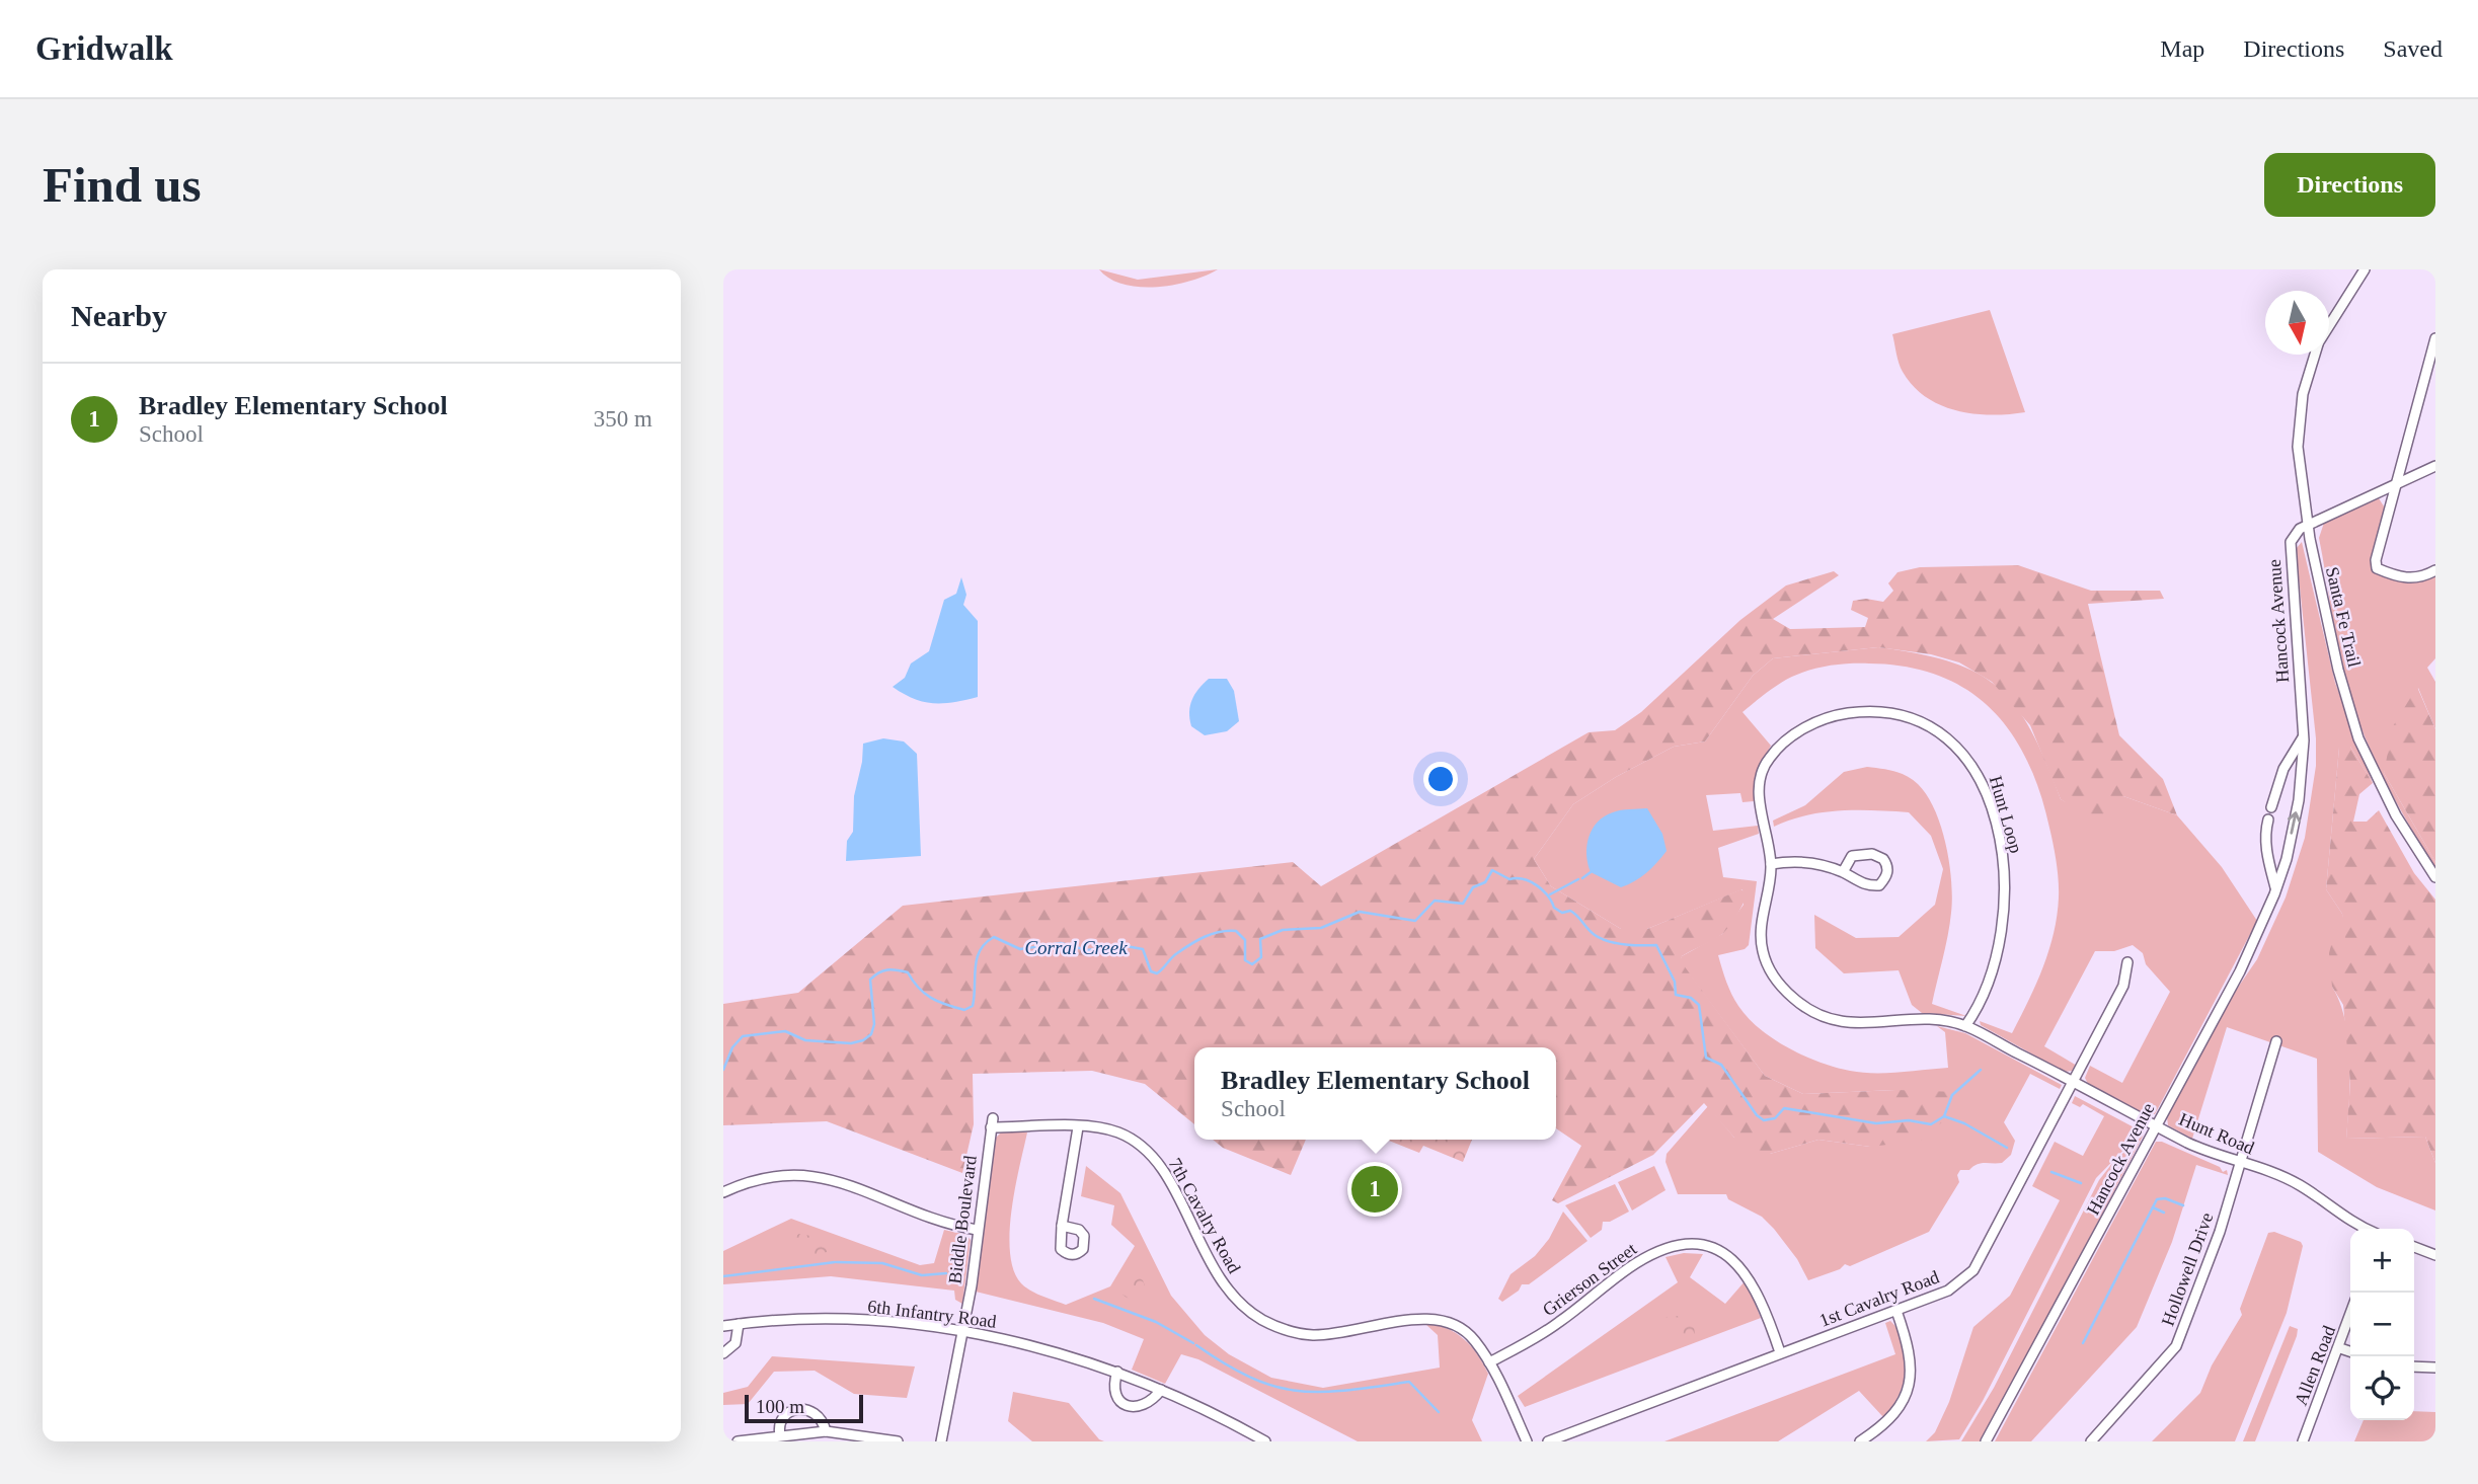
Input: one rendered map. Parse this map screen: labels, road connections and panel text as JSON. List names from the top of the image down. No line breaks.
{"streets":{"street":["Santa Fe Trail","Hancock Avenue","Hunt Loop","Hunt Road","7th Cavalry Road","Biddle Boulevard","Hollowell Drive","Grierson Street","1st Cavalry Road","6th Infantry Road","Allen Road"]},"crossings":[["Santa Fe Trail","Hancock Avenue"],["Hancock Avenue","Hunt Road"],["Hunt Loop","Hunt Road"],["Hunt Road","Hollowell Drive"],["Hunt Road","1st Cavalry Road"],["7th Cavalry Road","Biddle Boulevard"],["7th Cavalry Road","Grierson Street"],["Biddle Boulevard","6th Infantry Road"],["Grierson Street","1st Cavalry Road"]],"water":["Corral Creek"],"scale_bar":"100 m","north":"bottom","page":{"header":"Gridwalk","nav":["Map","Directions","Saved"],"buttons":"Directions","title":"Find us","heading":"Nearby","list":[{"mark":"1","name":"Bradley Elementary School","note":"School","value":"350 m"}],"popup":["Bradley Elementary School","School"],"pins":"1","map_buttons":["+","−"],"scale":"100 m"}}
